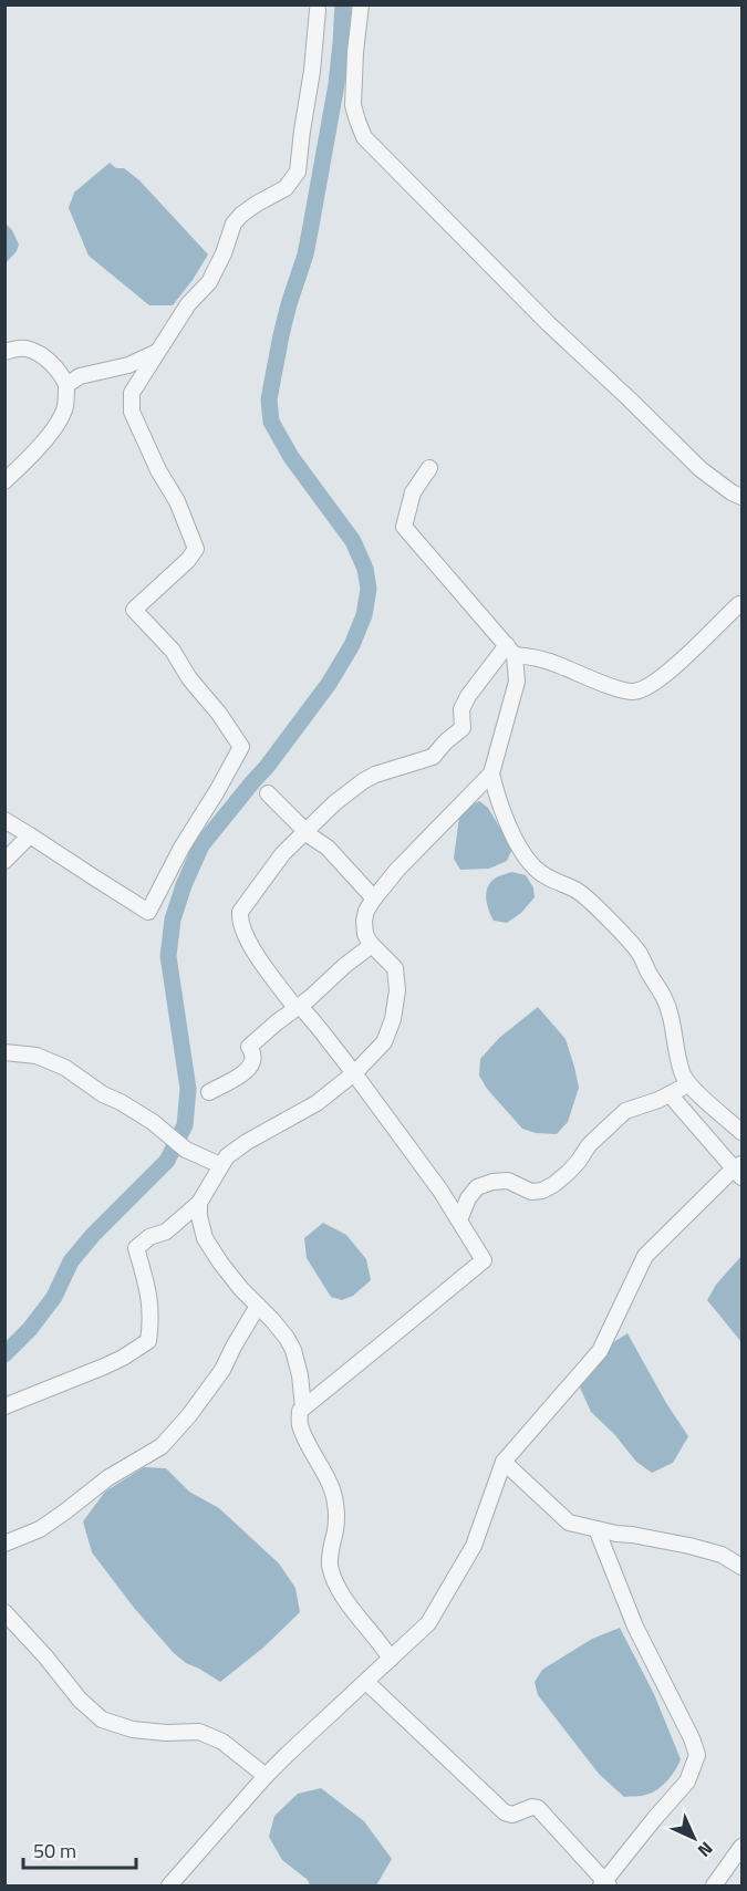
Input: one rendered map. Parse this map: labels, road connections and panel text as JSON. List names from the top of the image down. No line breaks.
{"scale_bar":"50 m","north":"bottom right"}
